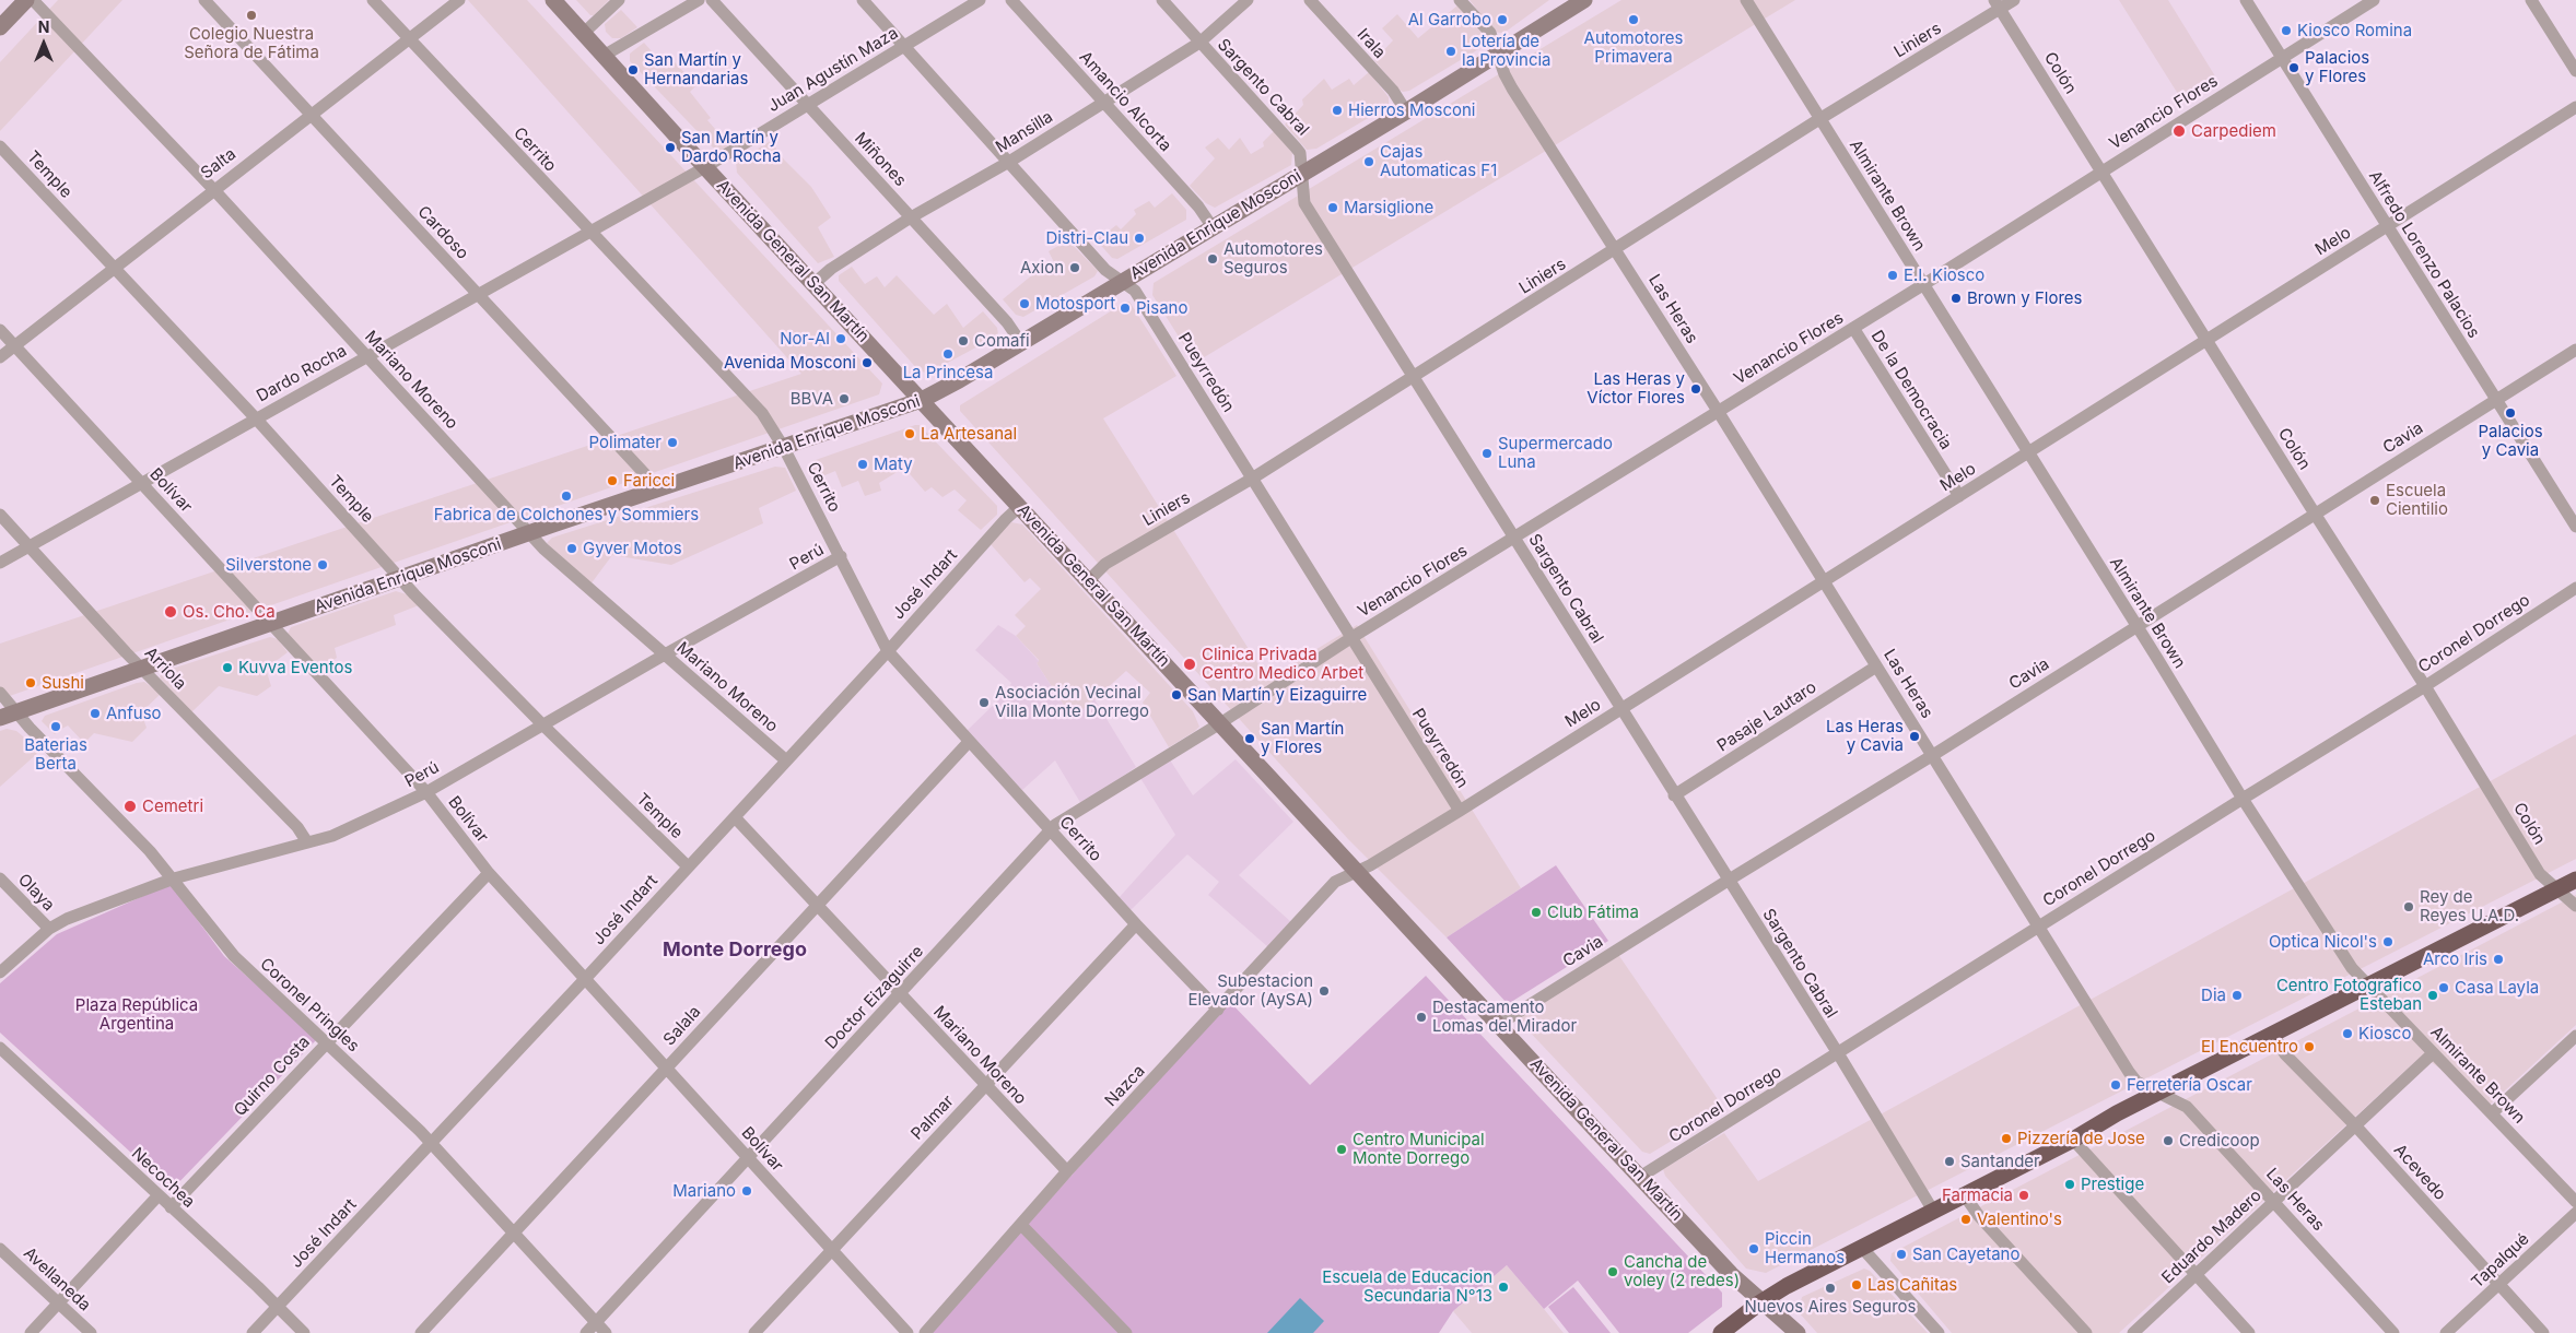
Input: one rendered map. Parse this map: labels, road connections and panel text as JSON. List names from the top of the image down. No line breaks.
{"streets":{"main road":["Avenida Enrique Mosconi","Avenida General San Martín"],"street":["Liniers","Irala","Juan Agustín Maza","Colón","Sargento Cabral","Amancio Alcorta","Venancio Flores","Mansilla","Cerrito","Miñones","Salta","Temple","Almirante Brown","Cardoso","Melo","Alfredo Lorenzo Palacios","Las Heras","Pueyrredón","Dardo Rocha","Mariano Moreno","De la Democracia","Cavia","Bolívar","Perú","José Indart","Coronel Dorrego","Arriola","Pasaje Lautaro","Olaya","Doctor Eizaguirre","Coronel Pringles","Salala","Quirno Costa","Nazca","Palmar","Acevedo","Necochea","Eduardo Madero","Tapalqué","Avellaneda"]},"crossings":[["Liniers","Colón"],["Liniers","Sargento Cabral"],["Liniers","Almirante Brown"],["Liniers","Avenida General San Martín"],["Liniers","Las Heras"],["Liniers","Pueyrredón"],["Irala","Avenida Enrique Mosconi"],["Juan Agustín Maza","Miñones"],["Juan Agustín Maza","Avenida General San Martín"],["Juan Agustín Maza","Pueyrredón"],["Juan Agustín Maza","Dardo Rocha"],["Colón","Venancio Flores"],["Colón","Melo"],["Colón","Cavia"],["Colón","Coronel Dorrego"],["Sargento Cabral","Venancio Flores"],["Sargento Cabral","Mansilla"],["Sargento Cabral","Avenida Enrique Mosconi"],["Sargento Cabral","Melo"],["Sargento Cabral","Cavia"],["Sargento Cabral","Coronel Dorrego"],["Sargento Cabral","Pasaje Lautaro"],["Amancio Alcorta","Mansilla"],["Amancio Alcorta","Avenida Enrique Mosconi"],["Venancio Flores","Almirante Brown"],["Venancio Flores","Alfredo Lorenzo Palacios"],["Venancio Flores","Avenida General San Martín"],["Venancio Flores","Las Heras"],["Venancio Flores","Pueyrredón"],["Venancio Flores","De la Democracia"],["Venancio Flores","Doctor Eizaguirre"],["Mansilla","Miñones"],["Mansilla","Avenida General San Martín"],["Mansilla","Pueyrredón"],["Cerrito","Salta"],["Cerrito","Avenida Enrique Mosconi"],["Cerrito","Dardo Rocha"],["Cerrito","Perú"],["Cerrito","José Indart"],["Cerrito","Doctor Eizaguirre"],["Cerrito","Salala"],["Cerrito","Nazca"],["Cerrito","Palmar"],["Miñones","Avenida Enrique Mosconi"],["Salta","Temple"],["Salta","Cardoso"],["Salta","Mariano Moreno"],["Salta","Bolívar"],["Temple","Avenida Enrique Mosconi"],["Temple","Dardo Rocha"],["Temple","Perú"],["Temple","José Indart"],["Almirante Brown","Melo"],["Almirante Brown","Cavia"],["Almirante Brown","Coronel Dorrego"],["Almirante Brown","Eduardo Madero"],["Avenida Enrique Mosconi","Cardoso"],["Avenida Enrique Mosconi","Avenida General San Martín"],["Avenida Enrique Mosconi","Las Heras"],["Avenida Enrique Mosconi","Pueyrredón"],["Avenida Enrique Mosconi","Mariano Moreno"],["Avenida Enrique Mosconi","Bolívar"],["Avenida Enrique Mosconi","Arriola"],["Avenida Enrique Mosconi","Coronel Pringles"],["Cardoso","Dardo Rocha"],["Melo","Alfredo Lorenzo Palacios"],["Melo","Avenida General San Martín"],["Melo","Las Heras"],["Melo","Pueyrredón"],["Melo","De la Democracia"],["Melo","Nazca"],["Alfredo Lorenzo Palacios","Cavia"],["Avenida General San Martín","Dardo Rocha"],["Avenida General San Martín","Cavia"],["Avenida General San Martín","José Indart"],["Avenida General San Martín","Coronel Dorrego"],["Avenida General San Martín","Doctor Eizaguirre"],["Avenida General San Martín","Nazca"],["Las Heras","Cavia"],["Las Heras","Coronel Dorrego"],["Las Heras","Pasaje Lautaro"],["Las Heras","Eduardo Madero"],["Dardo Rocha","Mariano Moreno"],["Dardo Rocha","Bolívar"],["Dardo Rocha","Arriola"],["Mariano Moreno","Perú"],["Mariano Moreno","José Indart"],["Mariano Moreno","Doctor Eizaguirre"],["Mariano Moreno","Salala"],["Mariano Moreno","Nazca"],["Mariano Moreno","Palmar"],["Bolívar","Perú"],["Bolívar","José Indart"],["Bolívar","Doctor Eizaguirre"],["Bolívar","Salala"],["Bolívar","Quirno Costa"],["Bolívar","Palmar"],["Perú","Arriola"],["Perú","Olaya"],["Perú","Coronel Pringles"],["José Indart","Coronel Pringles"],["José Indart","Necochea"],["Doctor Eizaguirre","Coronel Pringles"],["Coronel Pringles","Salala"],["Coronel Pringles","Quirno Costa"],["Quirno Costa","Necochea"],["Acevedo","Eduardo Madero"],["Acevedo","Tapalqué"]],"districts":["Monte Dorrego"],"parks":["Plaza República Argentina"],"places":["Colegio Nuestra Señora de Fátima","Al Garrobo","Automotores Primavera","Kiosco Romina","Lotería de la Provincia","Palacios y Flores","San Martín y Hernandarias","Hierros Mosconi","Carpediem","San Martín y Dardo Rocha","Cajas Automaticas F1","Marsiglione","Distri-Clau","Automotores Seguros","Axion","E.I. Kiosco","Brown y Flores","Motosport","Pisano","Nor-Al","Comafi","La Princesa","Avenida Mosconi","Las Heras y Víctor Flores","BBVA","Palacios y Cavia","La Artesanal","Polimater","Supermercado Luna","Maty","Faricci","Fabrica de Colchones y Sommiers","Escuela Cientilio","Gyver Motos","Silverstone","Os. Cho. Ca","Clinica Privada Centro Medico Arbet","Kuvva Eventos","Sushi","San Martín y Eizaguirre","Asociación Vecinal Villa Monte Dorrego","Anfuso","Baterias Berta","Las Heras y Cavia","San Martín y Flores","Cemetri","Rey de Reyes U.A.D.","Club Fátima","Optica Nicol's","Arco Iris","Casa Layla","Subestacion Elevador (AySA)","Dia","Centro Fotografico Esteban","Destacamento Lomas del Mirador","Kiosco","El Encuentro","Ferretería Oscar","Pizzería de Jose","Credicoop","Centro Municipal Monte Dorrego","Santander","Prestige","Mariano","Farmacia","Valentino's","Piccin Hermanos","San Cayetano","Cancha de voley (2 redes)","Las Cañitas","Escuela de Educacion Secundaria N°13","Nuevos Aires Seguros"],"north":"top"}
